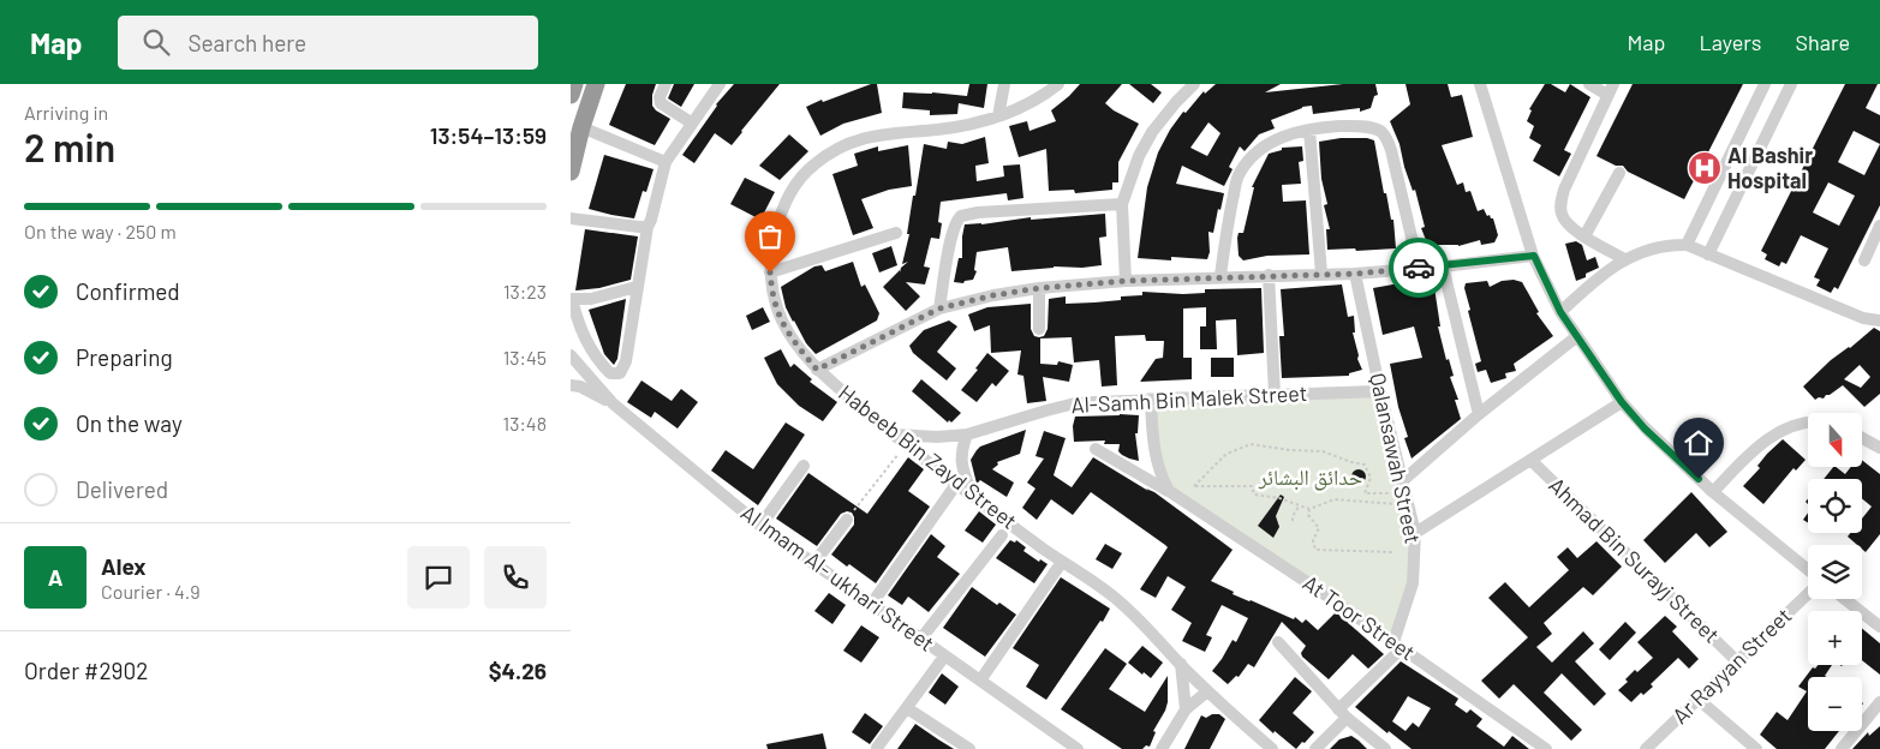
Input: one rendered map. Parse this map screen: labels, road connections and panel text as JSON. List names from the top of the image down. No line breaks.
{"streets":{"street":["Al-Samh Bin Malek Street","Habeeb Bin Zayd Street","Qalansawah Street","Ahmad Bin Surayj Street","Al Imam Al- ukhari Street","At Toor Street","Ar Rayyan Street"]},"crossings":[["Al-Samh Bin Malek Street","Habeeb Bin Zayd Street"],["Al-Samh Bin Malek Street","Qalansawah Street"],["Qalansawah Street","At Toor Street"],["Ahmad Bin Surayj Street","Ar Rayyan Street"]],"parks":["حدائق البشائر"],"places":{"hospital":["Al Bashir Hospital"]},"north":"bottom","page":{"header":"Map","search":"Search here","nav":["Map","Layers","Share"],"heading":["2 min","Arriving in","13:54–13:59"],"panel":["Alex","Courier · 4.9","Order #2902","$4.26"],"bar":"On the way · 250 m","list":[["Confirmed","13:23"],["Preparing","13:45"],["On the way","13:48"],"Delivered"],"map_buttons":["+","−"],"round":"A"}}
